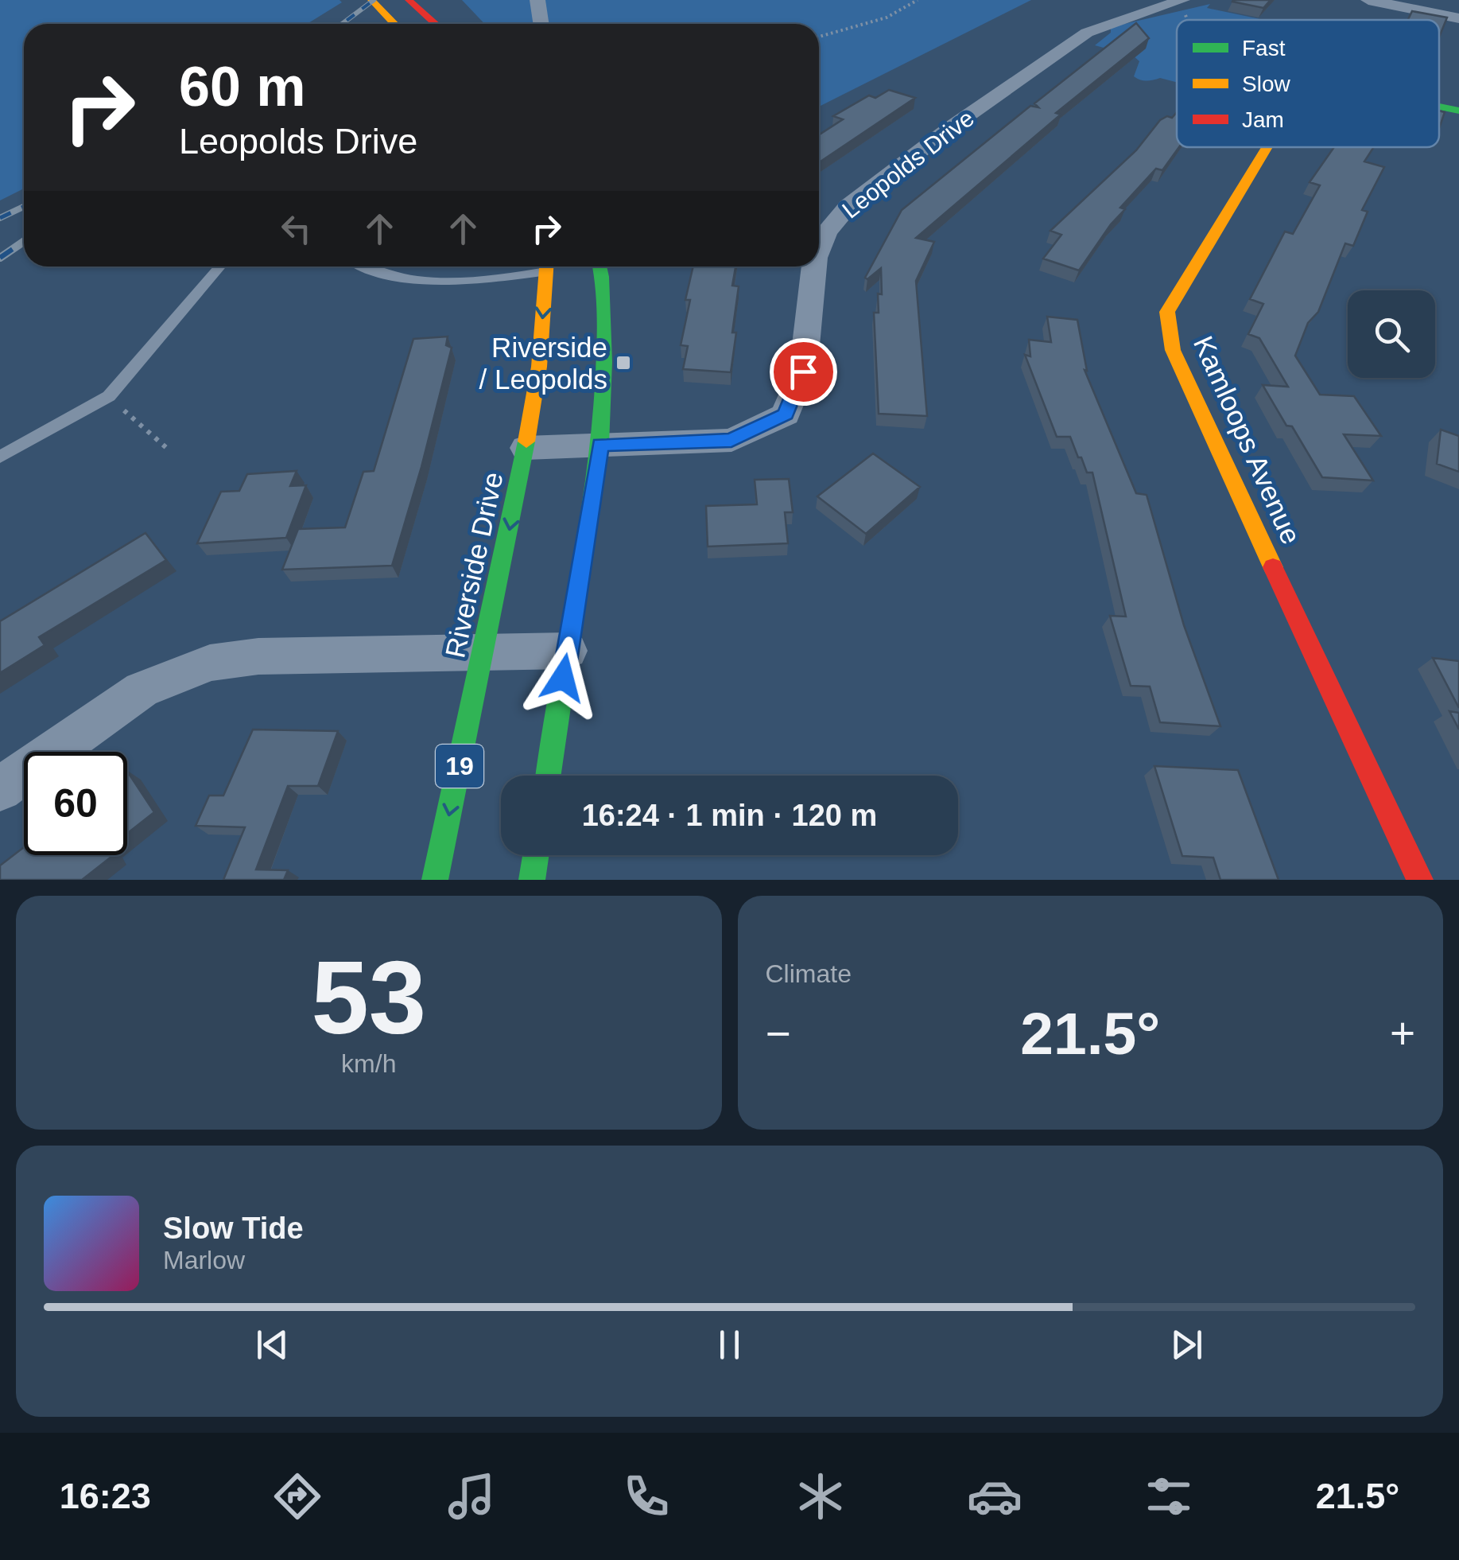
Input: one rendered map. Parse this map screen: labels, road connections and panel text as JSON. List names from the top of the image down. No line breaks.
{"streets":{"main road":["Kamloops Avenue","Riverside Drive","19"],"street":["Leopolds Drive"]},"crossings":[["Leopolds Drive","Riverside Drive"]],"places":{"transit":["Riverside / Leopolds"]},"legend":["Fast","Slow","Jam"],"page":{"turn":["60 m","Leopolds Drive"],"limit":"60","trip":"16:24 · 1 min · 120 m","tile":[["53","km/h"],"Climate"],"heat":["−","21.5°","+"],"song":["Slow Tide","Marlow"],"tabs":["16:23","21.5°"]}}
